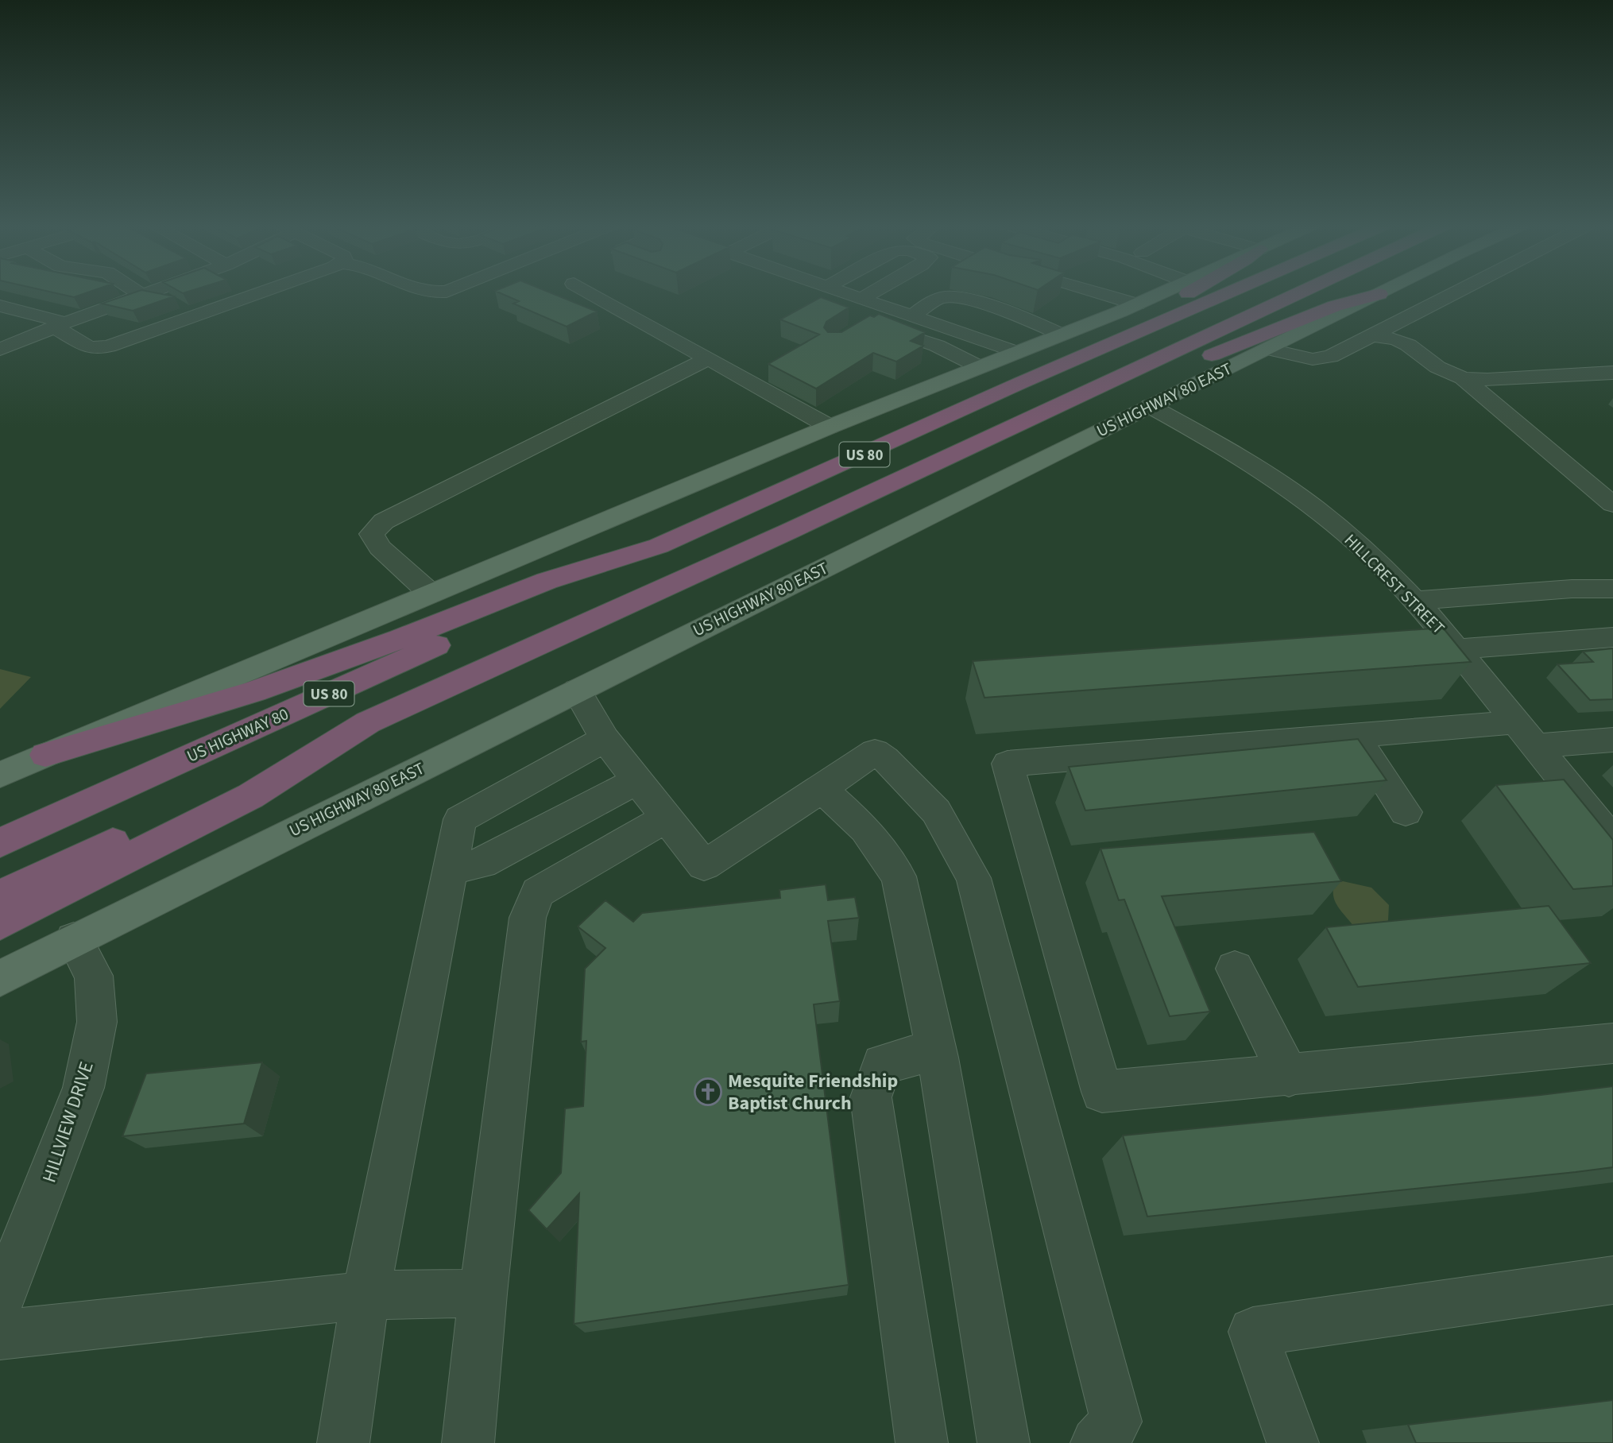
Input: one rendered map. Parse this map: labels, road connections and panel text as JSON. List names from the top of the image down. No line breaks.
{"streets":{"highway":["US 80","US HIGHWAY 80"],"main road":["US HIGHWAY 80 EAST"],"street":["HILLCREST STREET","HILLVIEW DRIVE"]},"crossings":[["US HIGHWAY 80 EAST","HILLCREST STREET"],["US HIGHWAY 80 EAST","HILLVIEW DRIVE"],["US 80","US HIGHWAY 80"]],"places":{"church":["Mesquite Friendship Baptist Church"]}}
